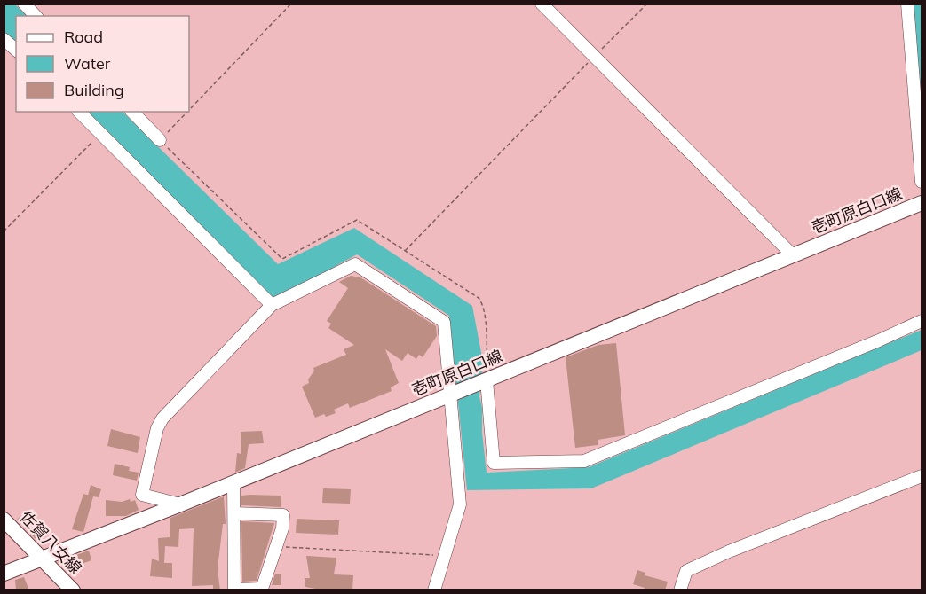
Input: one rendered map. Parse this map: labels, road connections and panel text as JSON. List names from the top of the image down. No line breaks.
{"streets":{"main road":["壱町原白口線","佐賀八女線"]},"crossings":[["壱町原白口線","佐賀八女線"]],"legend":["Road","Water","Building"]}
